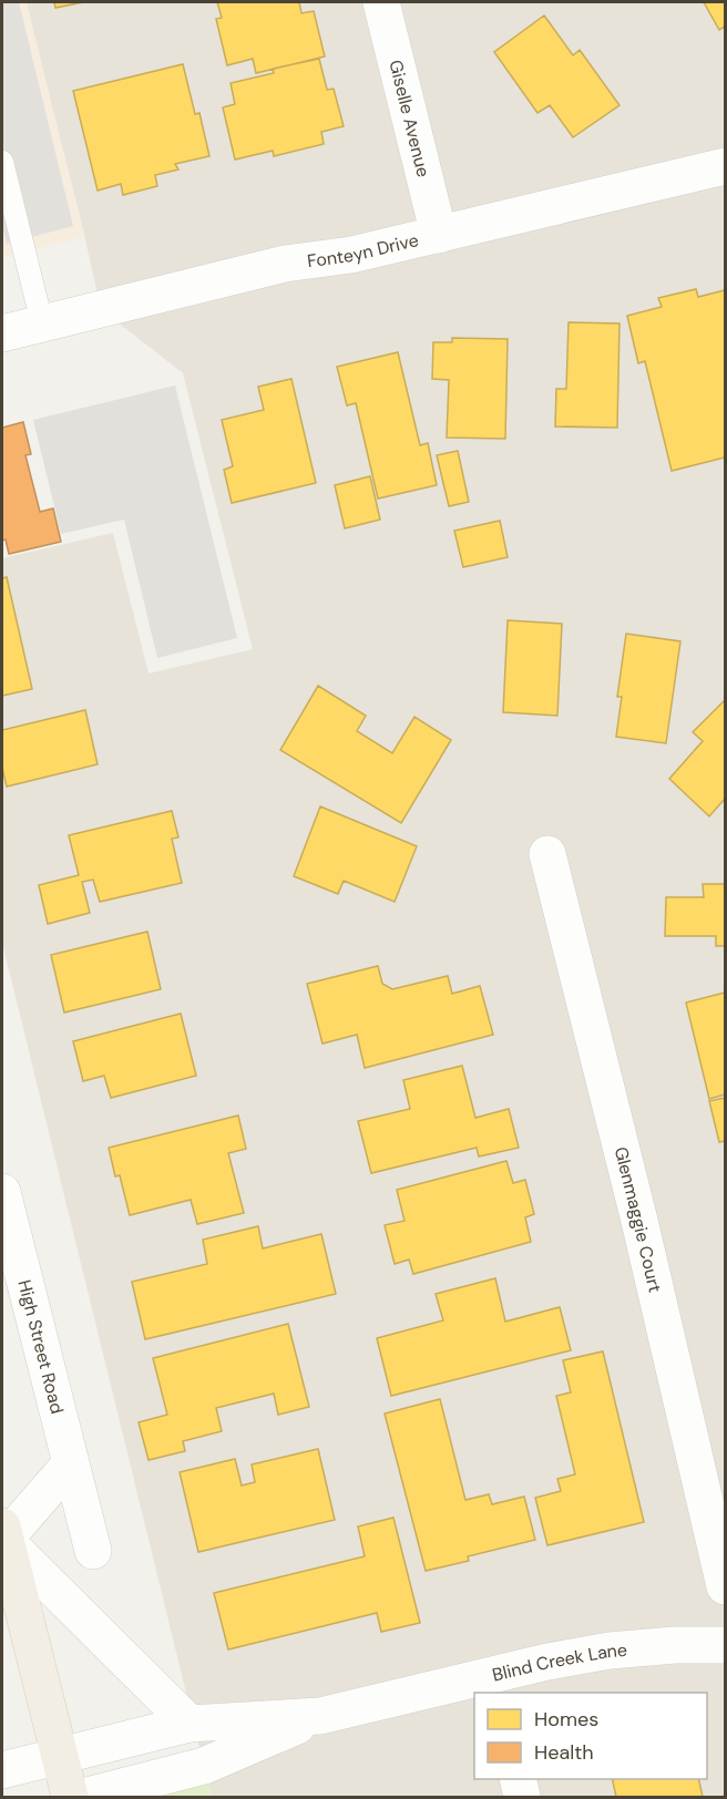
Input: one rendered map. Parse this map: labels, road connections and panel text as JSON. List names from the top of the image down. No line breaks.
{"streets":{"street":["Giselle Avenue","Fonteyn Drive","Glenmaggie Court","High Street Road","Blind Creek Lane"]},"crossings":[["Giselle Avenue","Fonteyn Drive"]],"legend":["Homes","Health"]}
